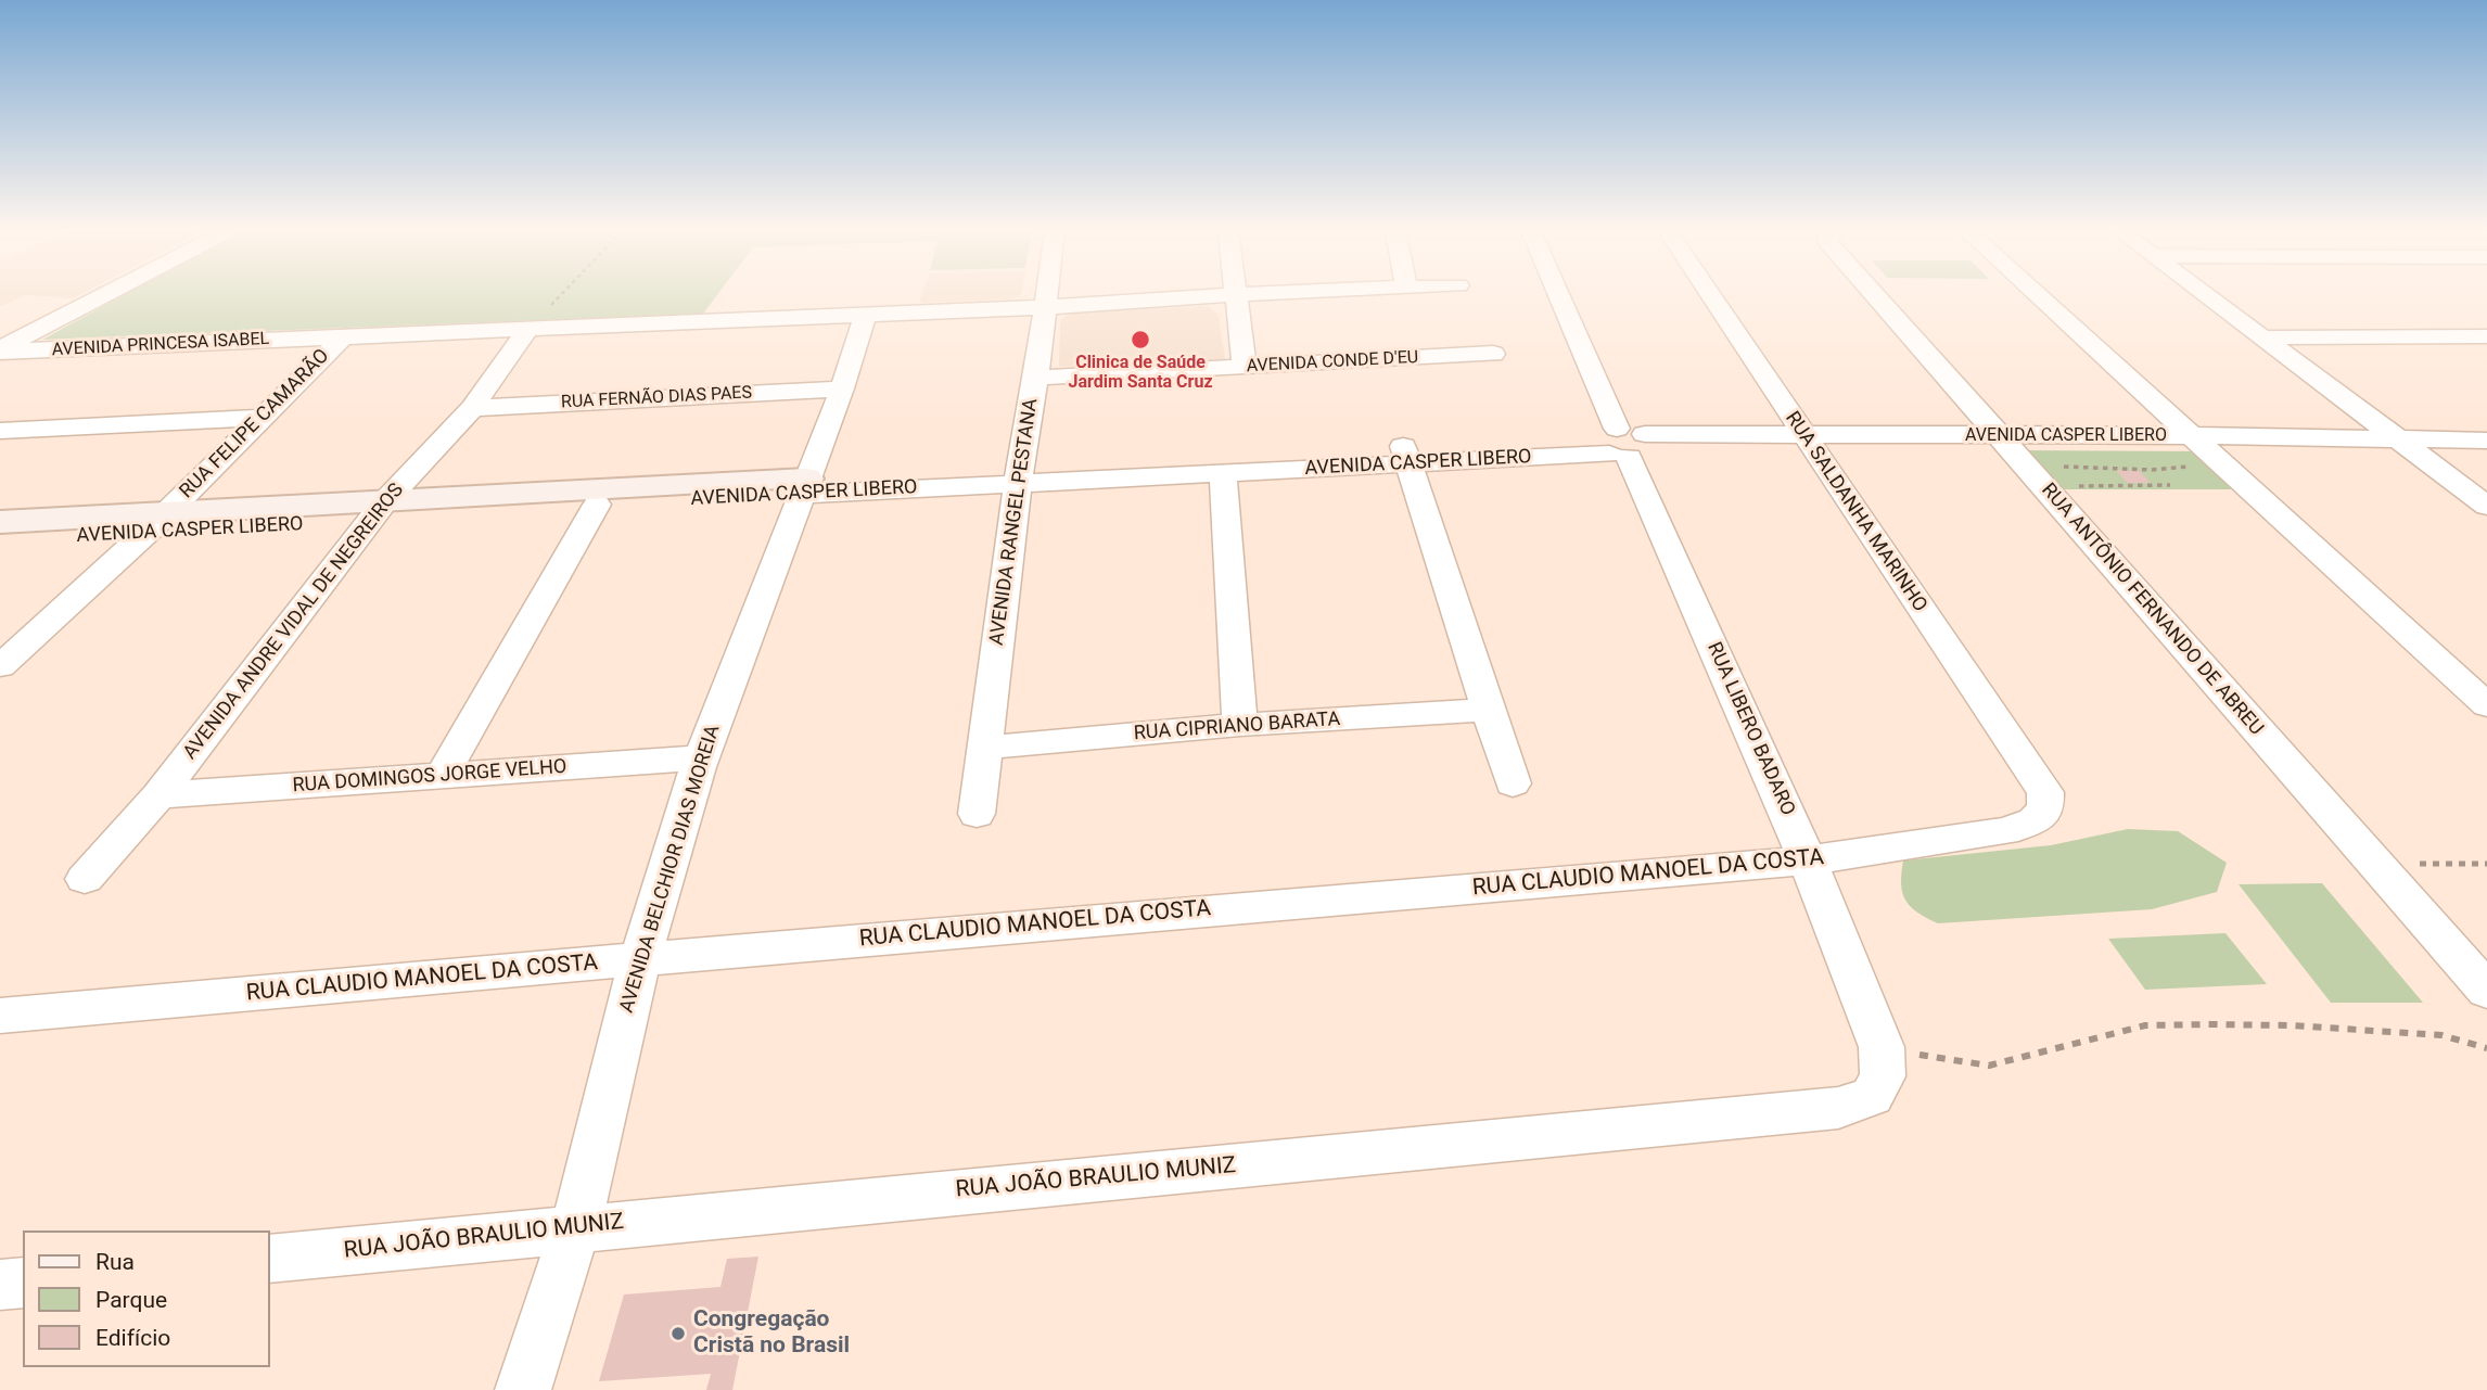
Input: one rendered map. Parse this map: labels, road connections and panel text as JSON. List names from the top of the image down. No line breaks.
{"streets":{"street":["AVENIDA PRINCESA ISABEL","AVENIDA CONDE D'EU","RUA FERNÃO DIAS PAES","RUA FELIPE CAMARÃO","AVENIDA CASPER LIBERO","RUA SALDANHA MARINHO","AVENIDA RANGEL PESTANA","RUA ANTÔNIO FERNANDO DE ABREU","AVENIDA ANDRE VIDAL DE NEGREIROS","RUA CIPRIANO BARATA","RUA LIBERO BADARO","RUA DOMINGOS JORGE VELHO","AVENIDA BELCHIOR DIAS MOREIA","RUA CLAUDIO MANOEL DA COSTA","RUA JOÃO BRAULIO MUNIZ"]},"crossings":[["AVENIDA PRINCESA ISABEL","RUA FELIPE CAMARÃO"],["AVENIDA PRINCESA ISABEL","AVENIDA RANGEL PESTANA"],["AVENIDA PRINCESA ISABEL","AVENIDA ANDRE VIDAL DE NEGREIROS"],["AVENIDA PRINCESA ISABEL","AVENIDA BELCHIOR DIAS MOREIA"],["AVENIDA CONDE D'EU","AVENIDA RANGEL PESTANA"],["RUA FERNÃO DIAS PAES","AVENIDA ANDRE VIDAL DE NEGREIROS"],["RUA FERNÃO DIAS PAES","AVENIDA BELCHIOR DIAS MOREIA"],["RUA FELIPE CAMARÃO","AVENIDA CASPER LIBERO"],["AVENIDA CASPER LIBERO","RUA SALDANHA MARINHO"],["AVENIDA CASPER LIBERO","AVENIDA RANGEL PESTANA"],["AVENIDA CASPER LIBERO","RUA ANTÔNIO FERNANDO DE ABREU"],["AVENIDA CASPER LIBERO","AVENIDA ANDRE VIDAL DE NEGREIROS"],["AVENIDA CASPER LIBERO","RUA LIBERO BADARO"],["AVENIDA CASPER LIBERO","AVENIDA BELCHIOR DIAS MOREIA"],["RUA SALDANHA MARINHO","RUA CLAUDIO MANOEL DA COSTA"],["AVENIDA RANGEL PESTANA","RUA CIPRIANO BARATA"],["AVENIDA ANDRE VIDAL DE NEGREIROS","RUA DOMINGOS JORGE VELHO"],["RUA LIBERO BADARO","RUA CLAUDIO MANOEL DA COSTA"],["RUA LIBERO BADARO","RUA JOÃO BRAULIO MUNIZ"],["RUA DOMINGOS JORGE VELHO","AVENIDA BELCHIOR DIAS MOREIA"],["AVENIDA BELCHIOR DIAS MOREIA","RUA CLAUDIO MANOEL DA COSTA"],["AVENIDA BELCHIOR DIAS MOREIA","RUA JOÃO BRAULIO MUNIZ"]],"places":["Clinica de Saúde Jardim Santa Cruz","Congregação Cristã no Brasil"],"legend":["Rua","Parque","Edifício"]}
